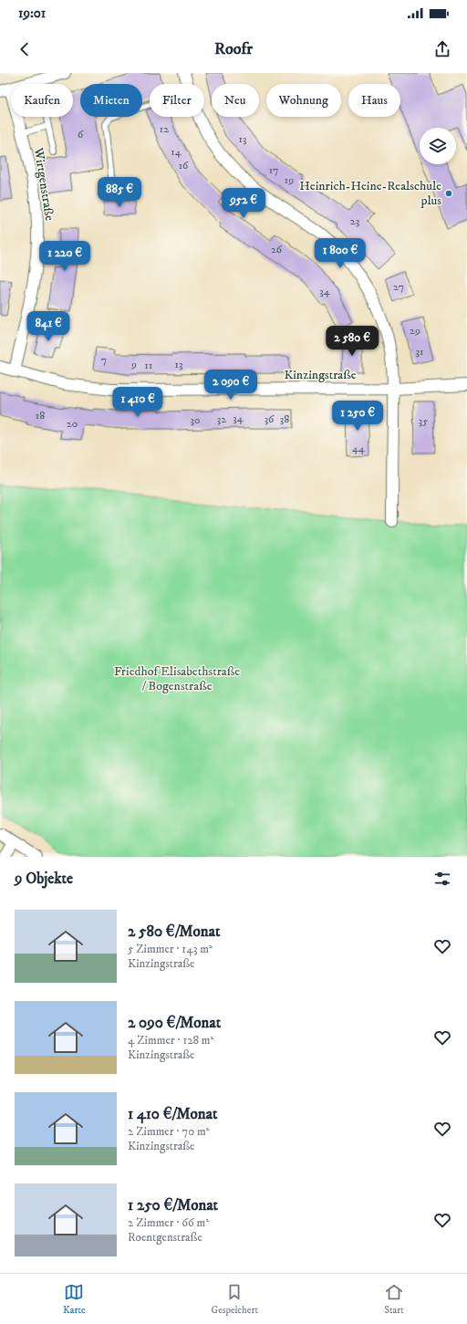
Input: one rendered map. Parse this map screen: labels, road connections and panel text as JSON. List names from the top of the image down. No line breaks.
{"streets":{"street":["Wirtgenstraße","Kinzingstraße"]},"crossings":[["Wirtgenstraße","Kinzingstraße"]],"parks":["Friedhof Elisabethstraße / Bogenstraße"],"places":["Heinrich-Heine-Realschule plus"],"house_numbers":["12","6","13","14","16","17","19","23","26","27","34","29","31","7","9","13","11","18","34","32","36","38","30","35","20","44"],"page":{"status":"19:01","header":"Roofr","chip":["Kaufen","Mieten","Filter","Neu","Wohnung","Haus"],"price":["885 €","952 €","1 800 €","1 220 €","841 €","2 580 €","2 090 €","1 410 €","1 250 €"],"heading":"9 Objekte","list":[{"name":"2 580 €/Monat","note":"5 Zimmer · 143 m² · Kinzingstraße"},{"name":"2 090 €/Monat","note":"4 Zimmer · 128 m² · Kinzingstraße"},{"name":"1 410 €/Monat","note":"2 Zimmer · 70 m² · Kinzingstraße"},{"name":"1 250 €/Monat","note":"2 Zimmer · 66 m² · Roentgenstraße"}],"tabs":["Karte","Gespeichert","Start"]}}
